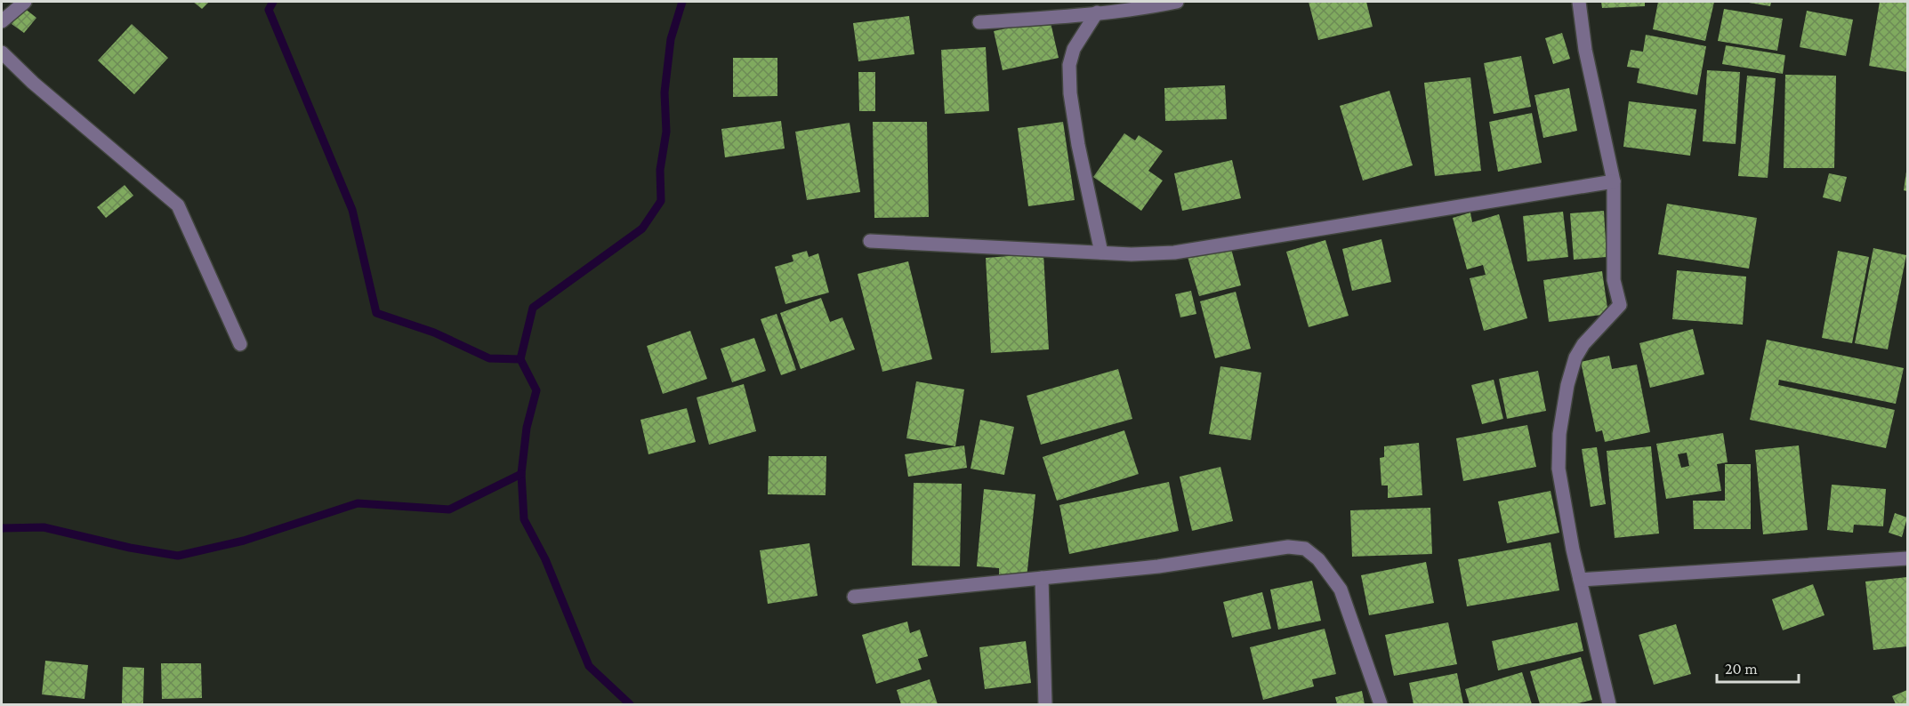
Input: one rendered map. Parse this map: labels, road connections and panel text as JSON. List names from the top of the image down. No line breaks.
{"scale_bar":"20 m"}
